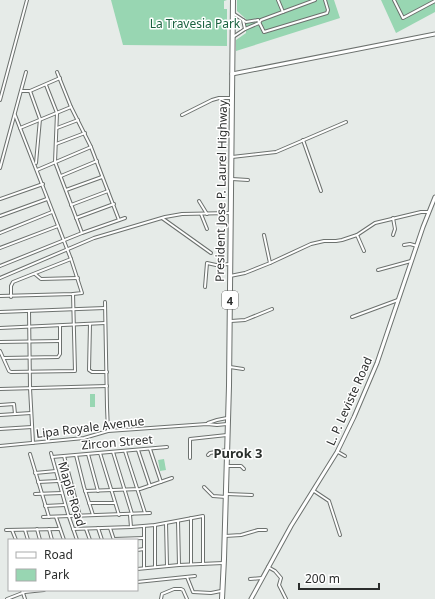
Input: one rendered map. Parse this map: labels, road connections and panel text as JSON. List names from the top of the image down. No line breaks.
{"streets":{"highway":["President Jose P. Laurel Highway","4"],"main road":["L. P. Leviste Road"],"street":["Lipa Royale Avenue","Zircon Street","Maple Road"]},"crossings":[["President Jose P. Laurel Highway","Lipa Royale Avenue"],["Zircon Street","Maple Road"]],"districts":["Purok 3"],"parks":["La Travesia Park"],"legend":["Road","Park"],"scale_bar":"200 m"}
